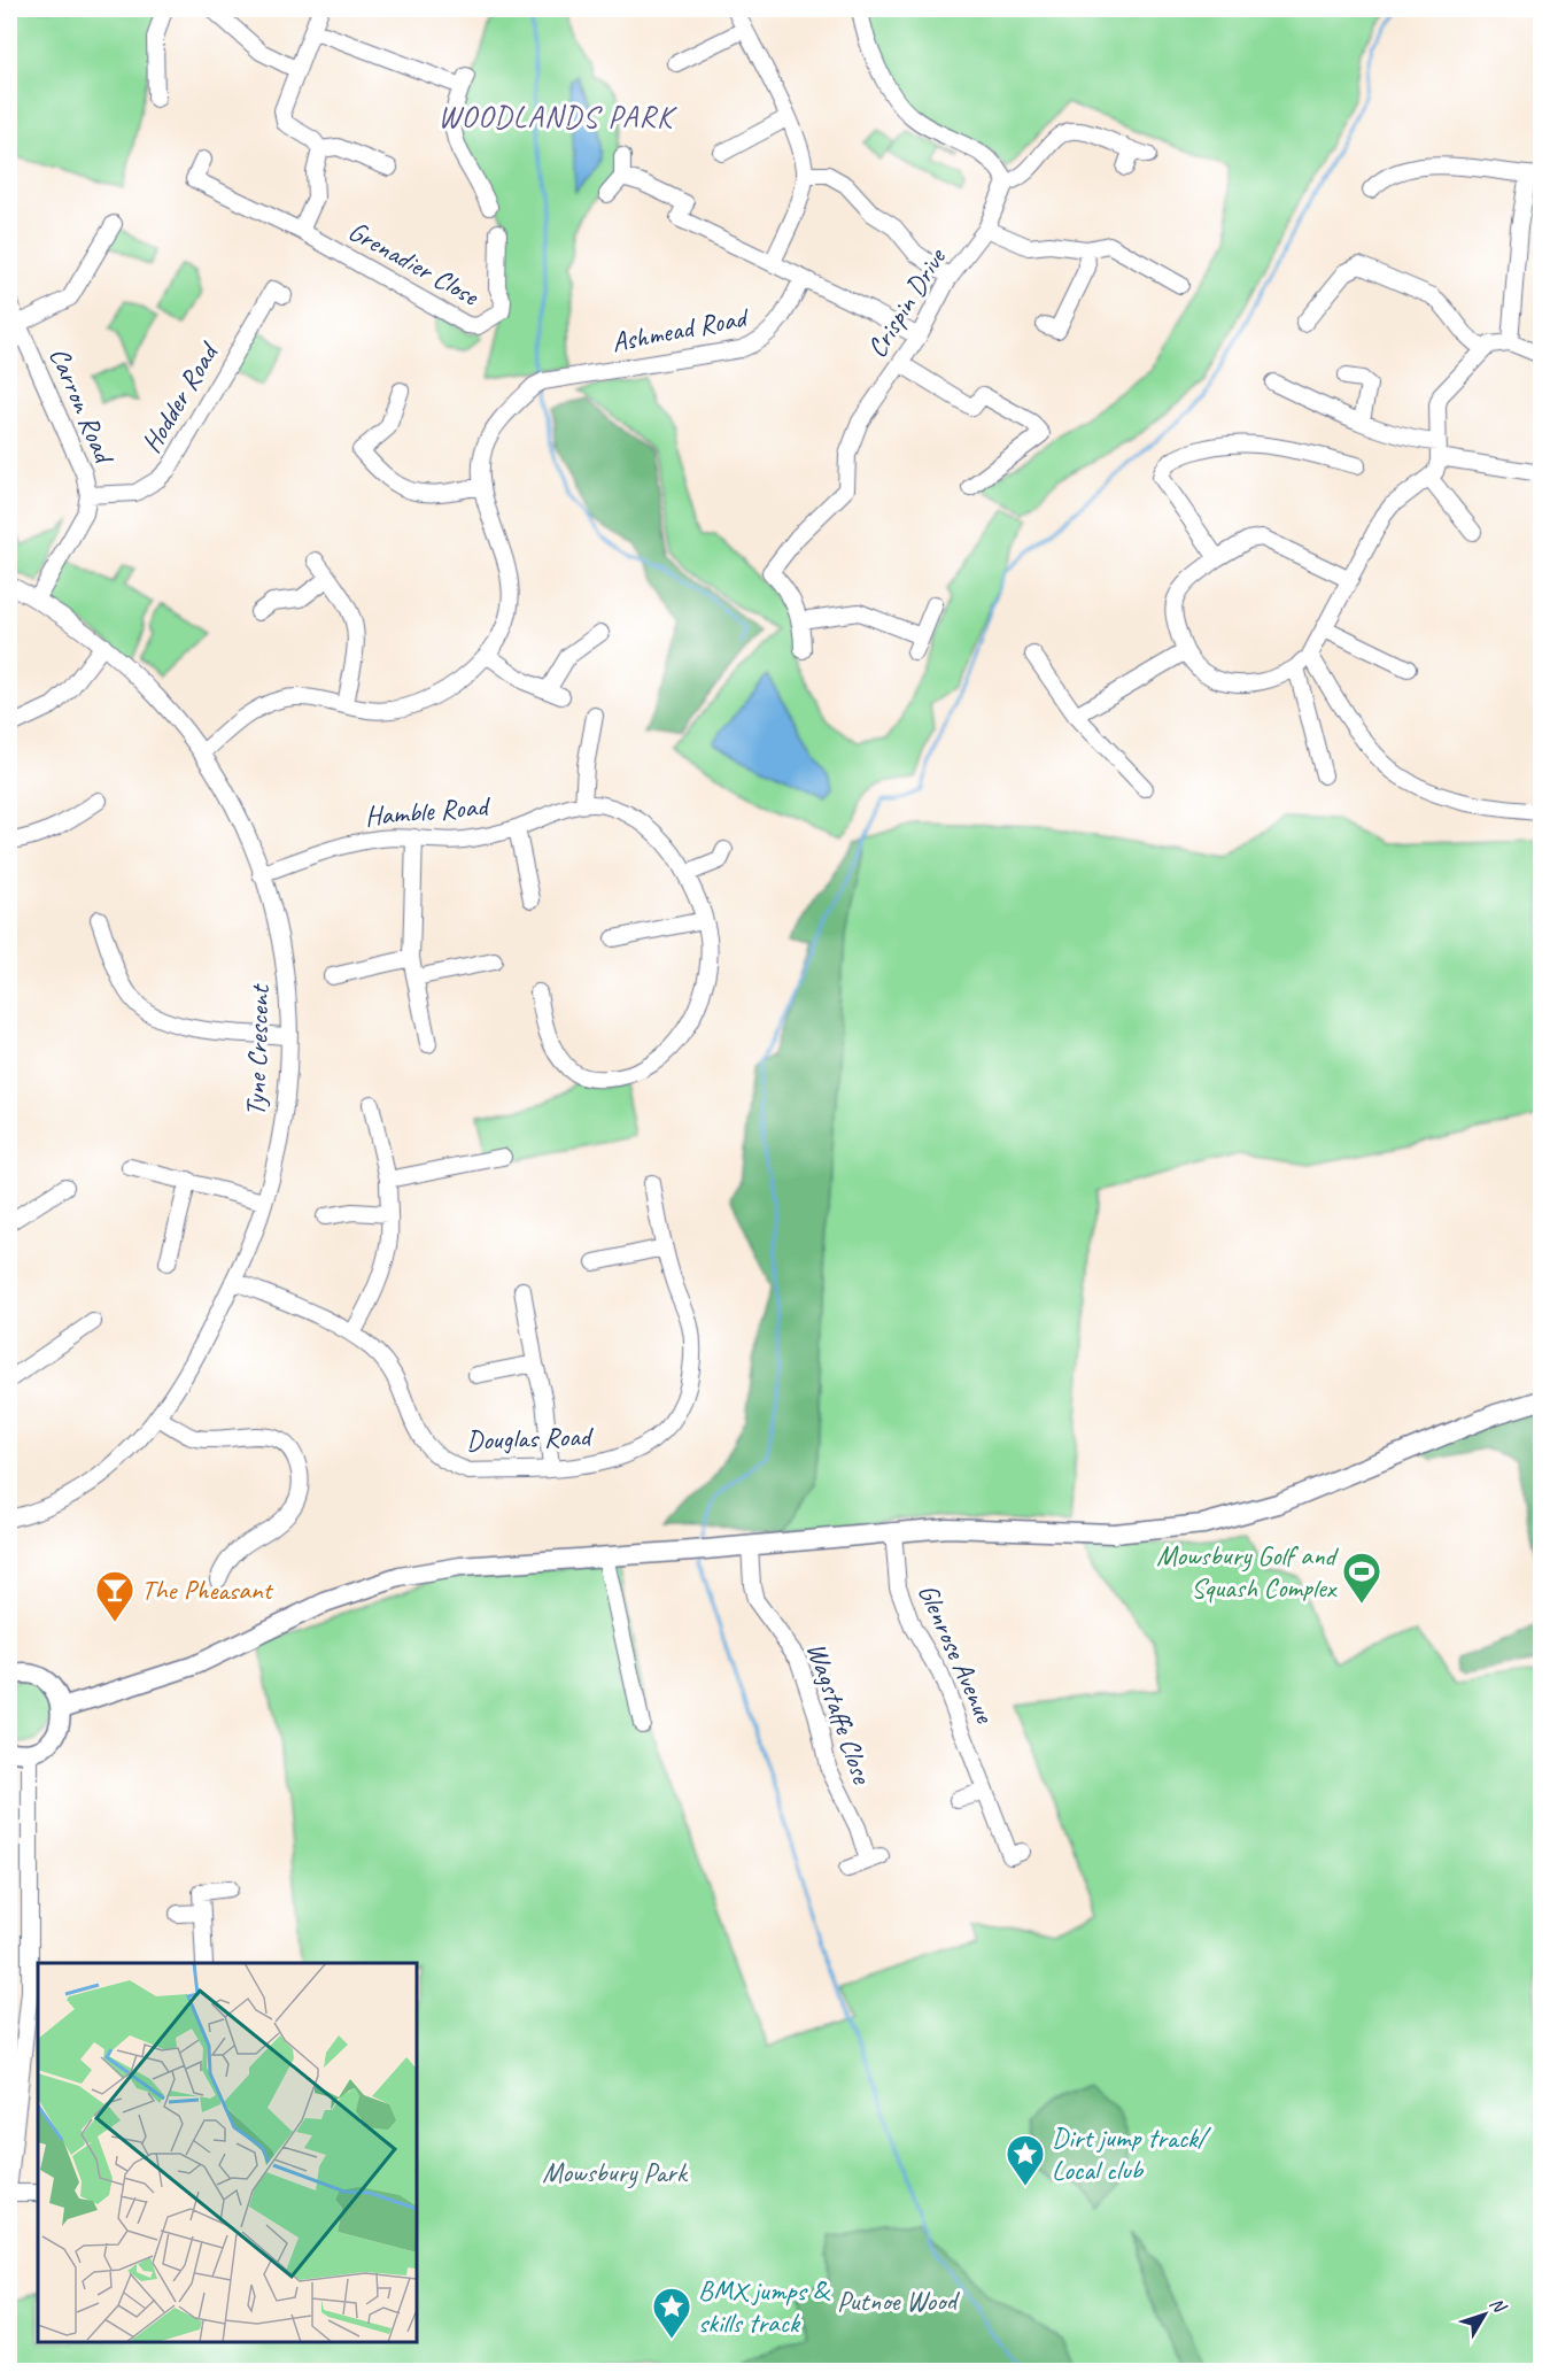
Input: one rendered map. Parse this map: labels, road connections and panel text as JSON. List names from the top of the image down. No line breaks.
{"streets":{"street":["Grenadier Close","Crispin Drive","Ashmead Road","Hodder Road","Carron Road","Hamble Road","Tyne Crescent","Douglas Road","Glenrose Avenue","Wagstaffe Close"]},"crossings":[["Hodder Road","Carron Road"],["Carron Road","Tyne Crescent"],["Hamble Road","Tyne Crescent"],["Tyne Crescent","Douglas Road"]],"districts":["WOODLANDS PARK"],"parks":["Mowsbury Park","Putnoe Wood"],"places":{"sports":["Mowsbury Golf and Squash Complex"],"bar":["The Pheasant"],"place":["Dirt jump track/ Local club","BMX jumps & skills track"]},"north":"top right"}
